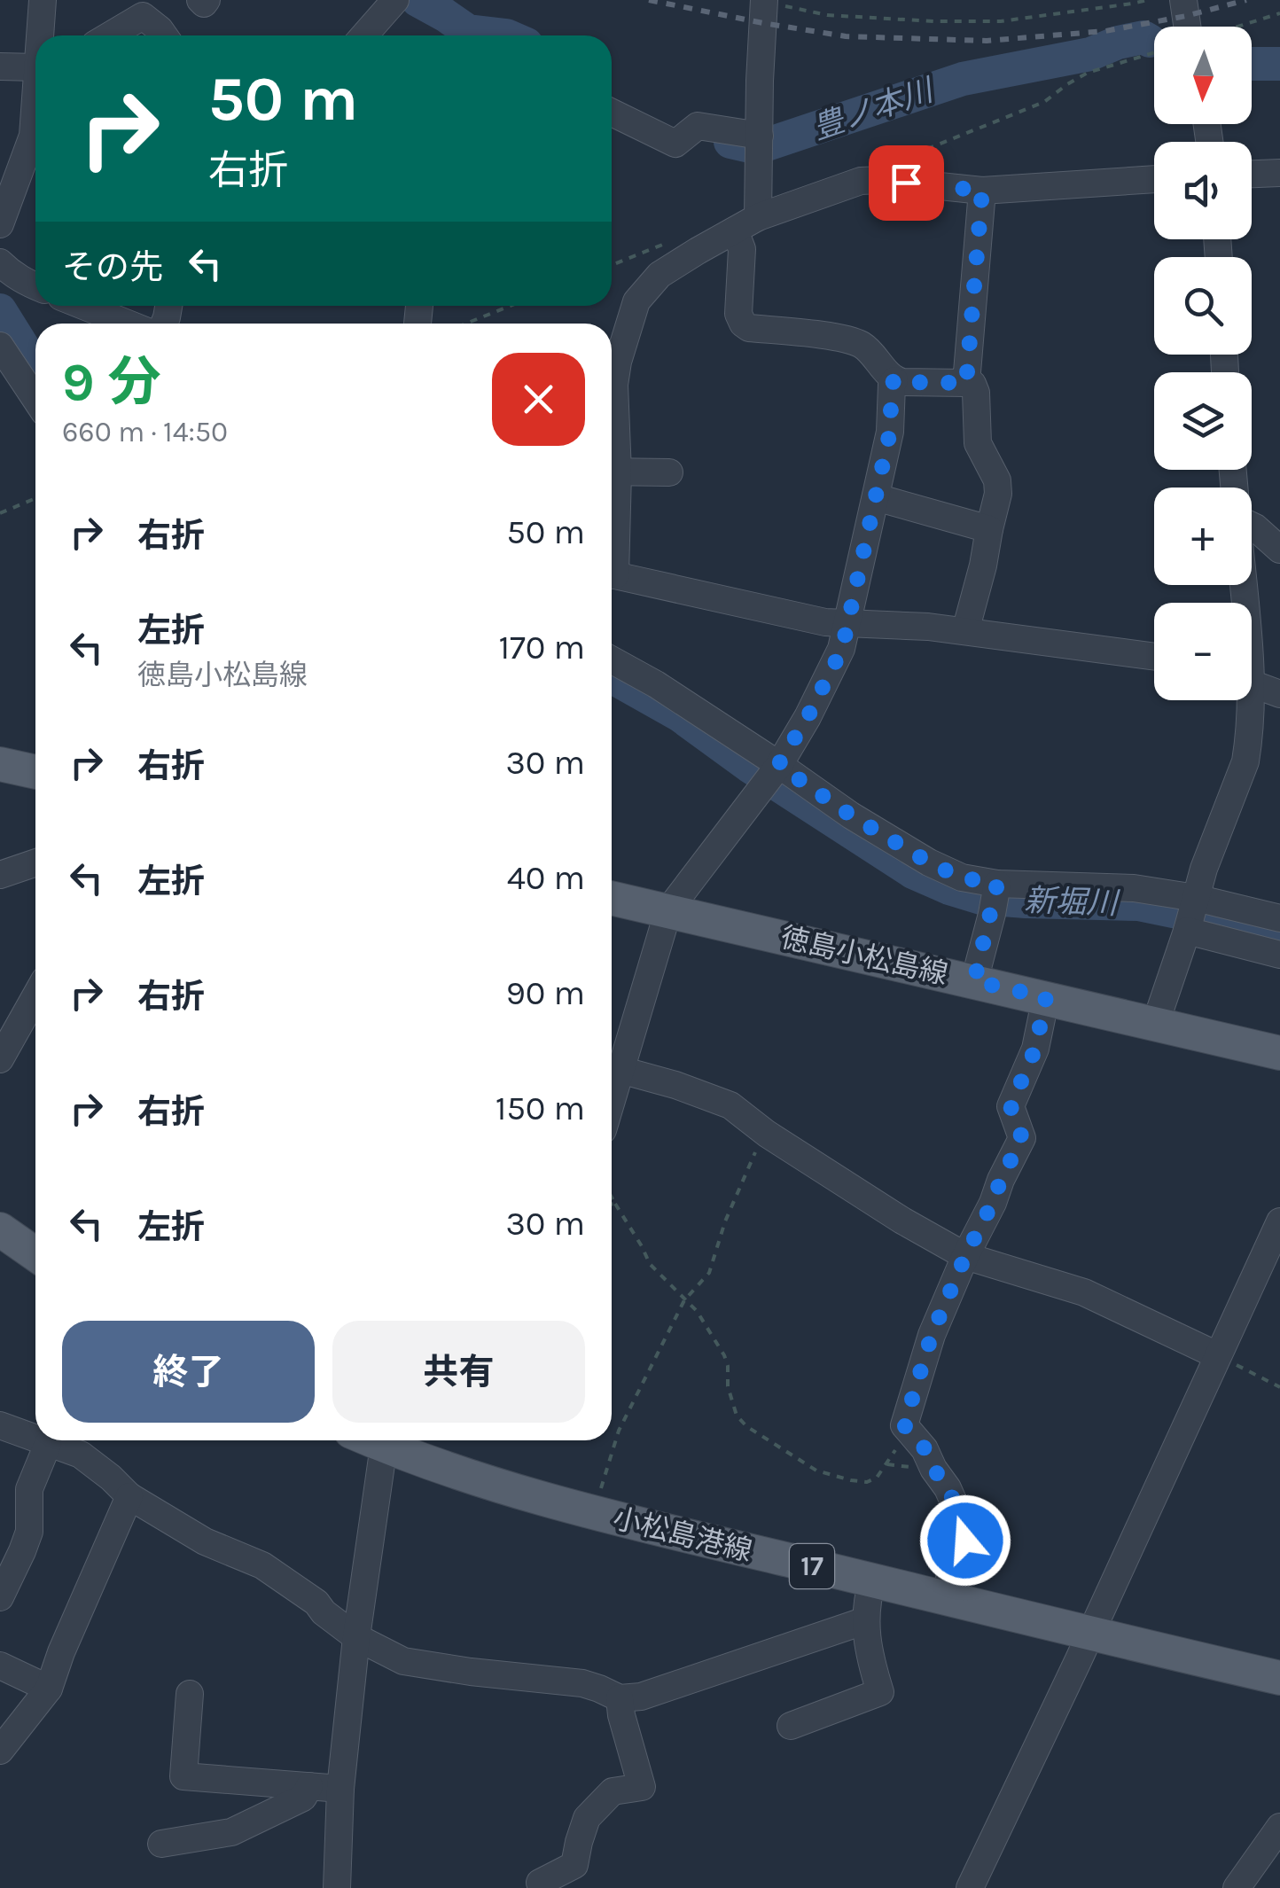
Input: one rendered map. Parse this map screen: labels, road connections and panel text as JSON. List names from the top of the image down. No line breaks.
{"streets":{"main road":["徳島小松島線","小松島港線","17"]},"water":["豊ノ本川","新堀川"],"north":"bottom","page":{"map_buttons":["+","−"],"turn":["50 m","右折"],"then":"その先","heading":["9 分","660 m · 14:50"],"list":[{"name":"右折","value":"50 m"},{"name":"左折","note":"徳島小松島線","value":"170 m"},{"name":"右折","value":"30 m"},{"name":"左折","value":"40 m"},{"name":"右折","value":"90 m"},{"name":"右折","value":"150 m"},{"name":"左折","value":"30 m"}],"buttons":["終了","共有"]}}
